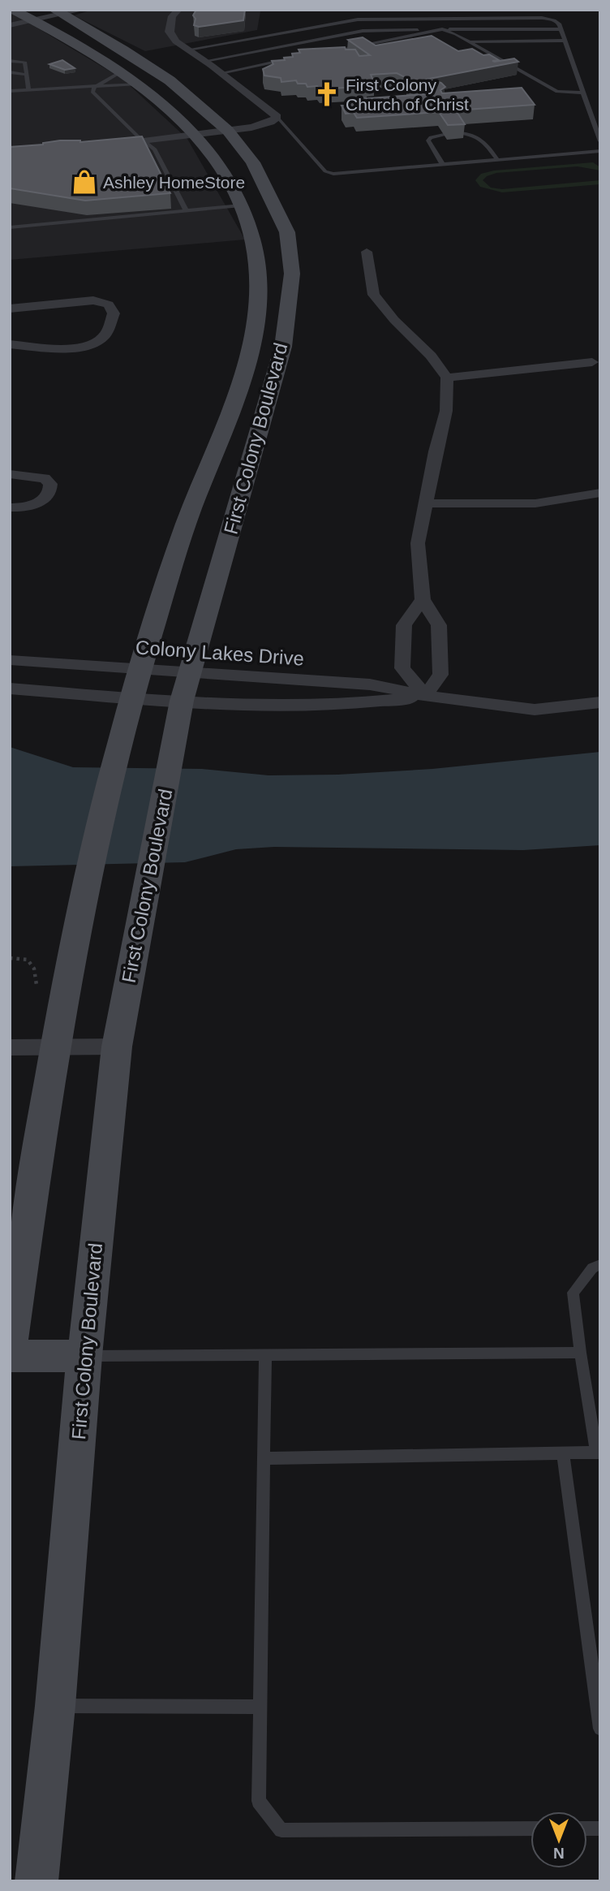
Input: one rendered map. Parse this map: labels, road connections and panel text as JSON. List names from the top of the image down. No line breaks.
{"streets":{"main road":["First Colony Boulevard"],"street":["Colony Lakes Drive"]},"crossings":[["First Colony Boulevard","Colony Lakes Drive"]],"places":{"church":["First Colony Church of Christ"],"shop":["Ashley HomeStore"]},"north":"bottom"}
